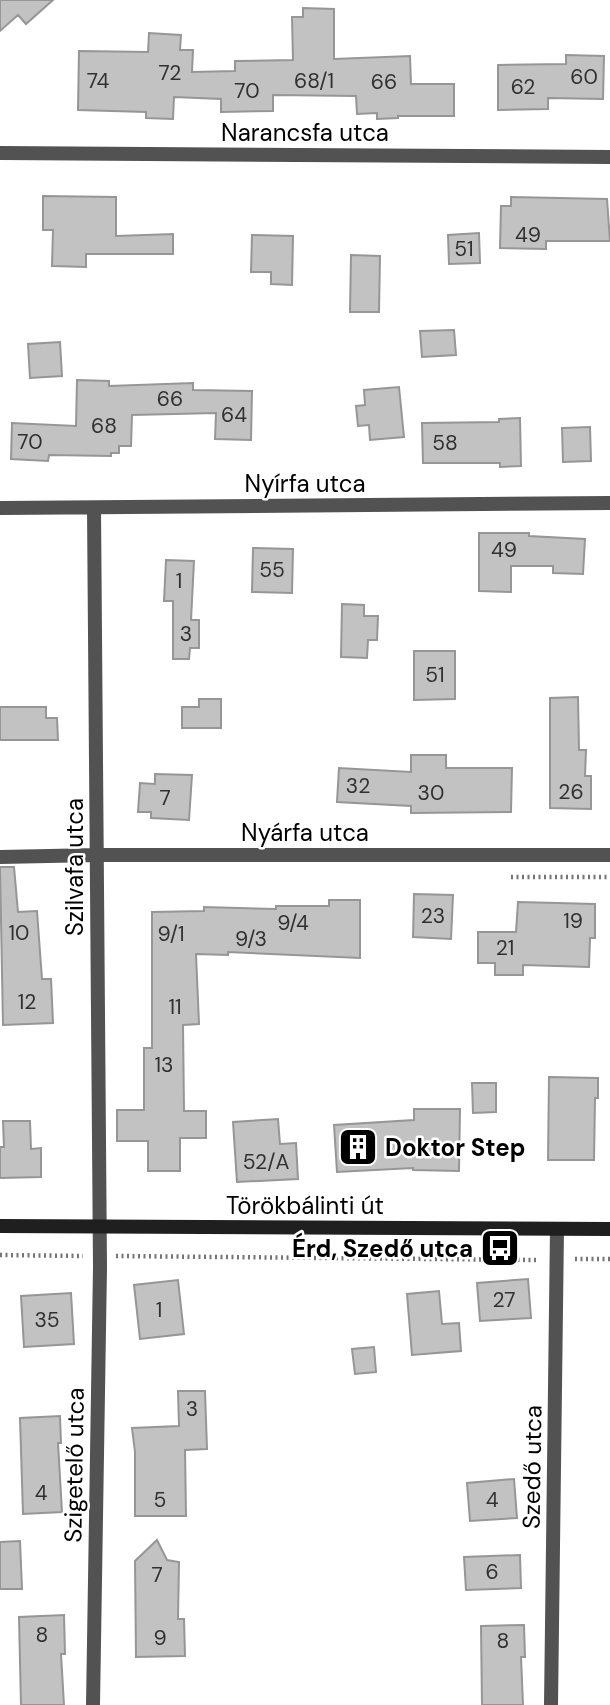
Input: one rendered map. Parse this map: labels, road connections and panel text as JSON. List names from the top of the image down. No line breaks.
{"streets":{"main road":["Törökbálinti út"],"street":["Narancsfa utca","Nyírfa utca","Nyárfa utca","Szilvafa utca","Szigetelő utca","Szedő utca"]},"crossings":[["Nyírfa utca","Szilvafa utca"],["Nyárfa utca","Szilvafa utca"],["Szilvafa utca","Törökbálinti út"],["Szilvafa utca","Szigetelő utca"],["Törökbálinti út","Szigetelő utca"],["Törökbálinti út","Szedő utca"]],"places":{"building":["Doktor Step"],"bus stop":["Érd, Szedő utca"]},"house_numbers":["72","60","74","68/1","66","62","70","49","51","66","64","68","70","58","49","55","1","3","51","32","26","30","7","23","19","9/4","10","9/1","9/3","21","12","11","13","52/A","27","1","35","3","4","5","4","6","7","8","9","8"]}
